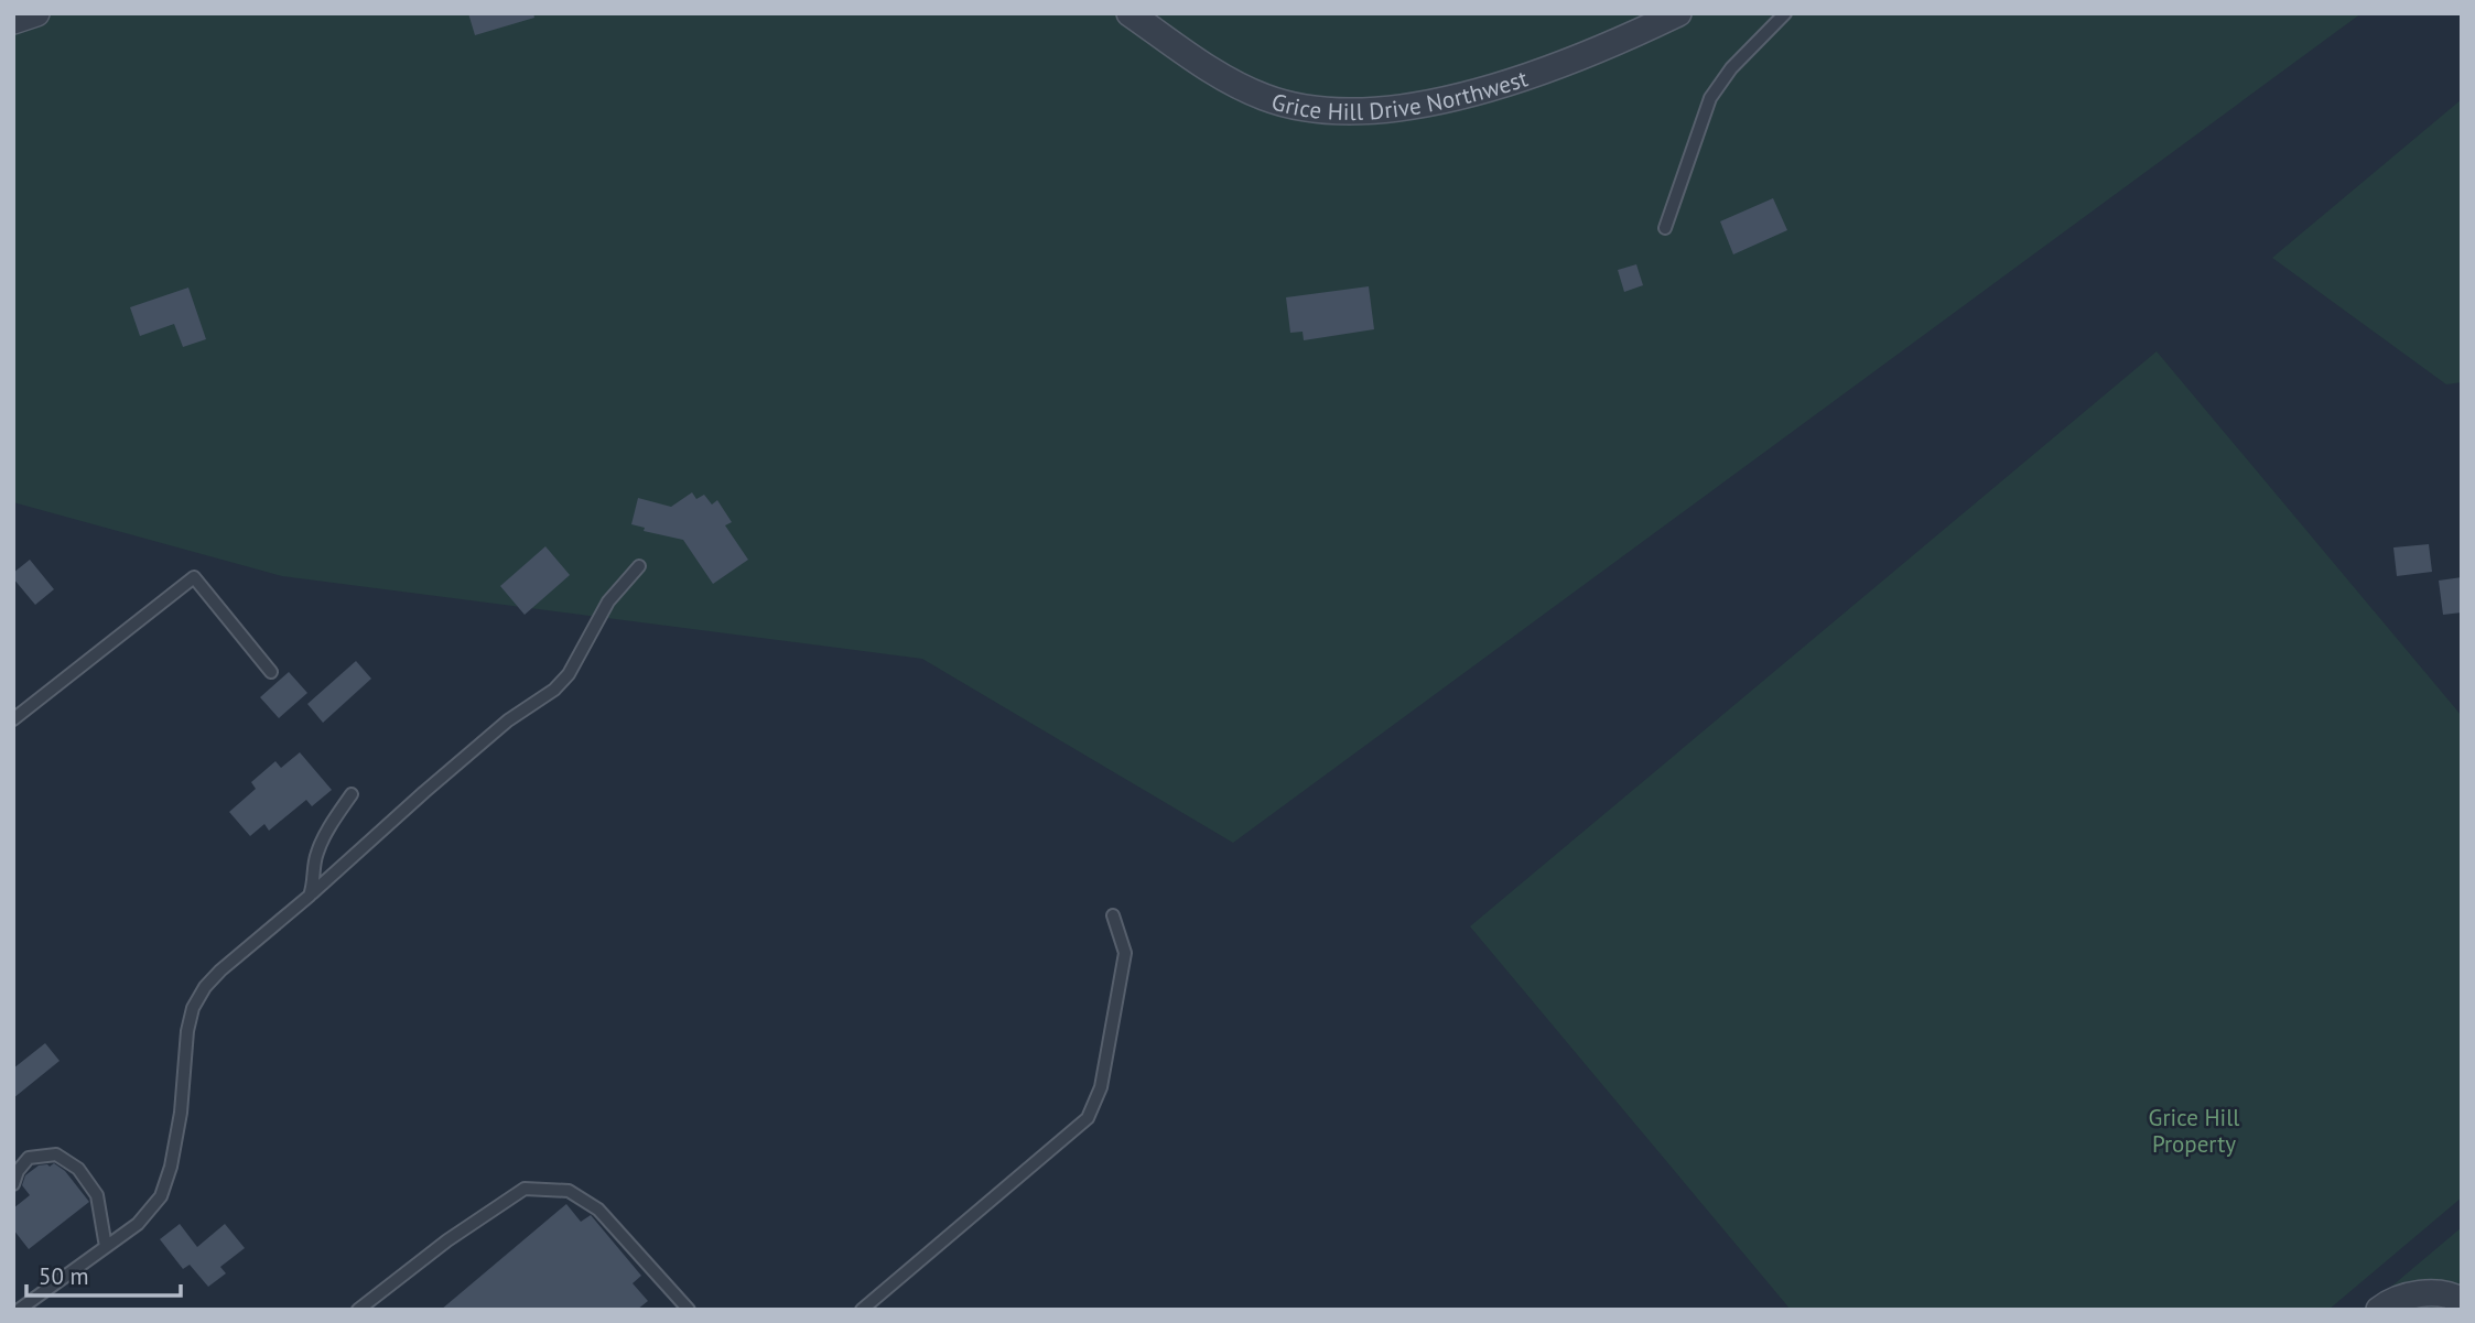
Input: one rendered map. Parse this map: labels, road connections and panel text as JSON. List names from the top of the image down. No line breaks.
{"streets":{"street":["Grice Hill Drive Northwest"]},"parks":["Grice Hill Property"],"scale_bar":"50 m"}
